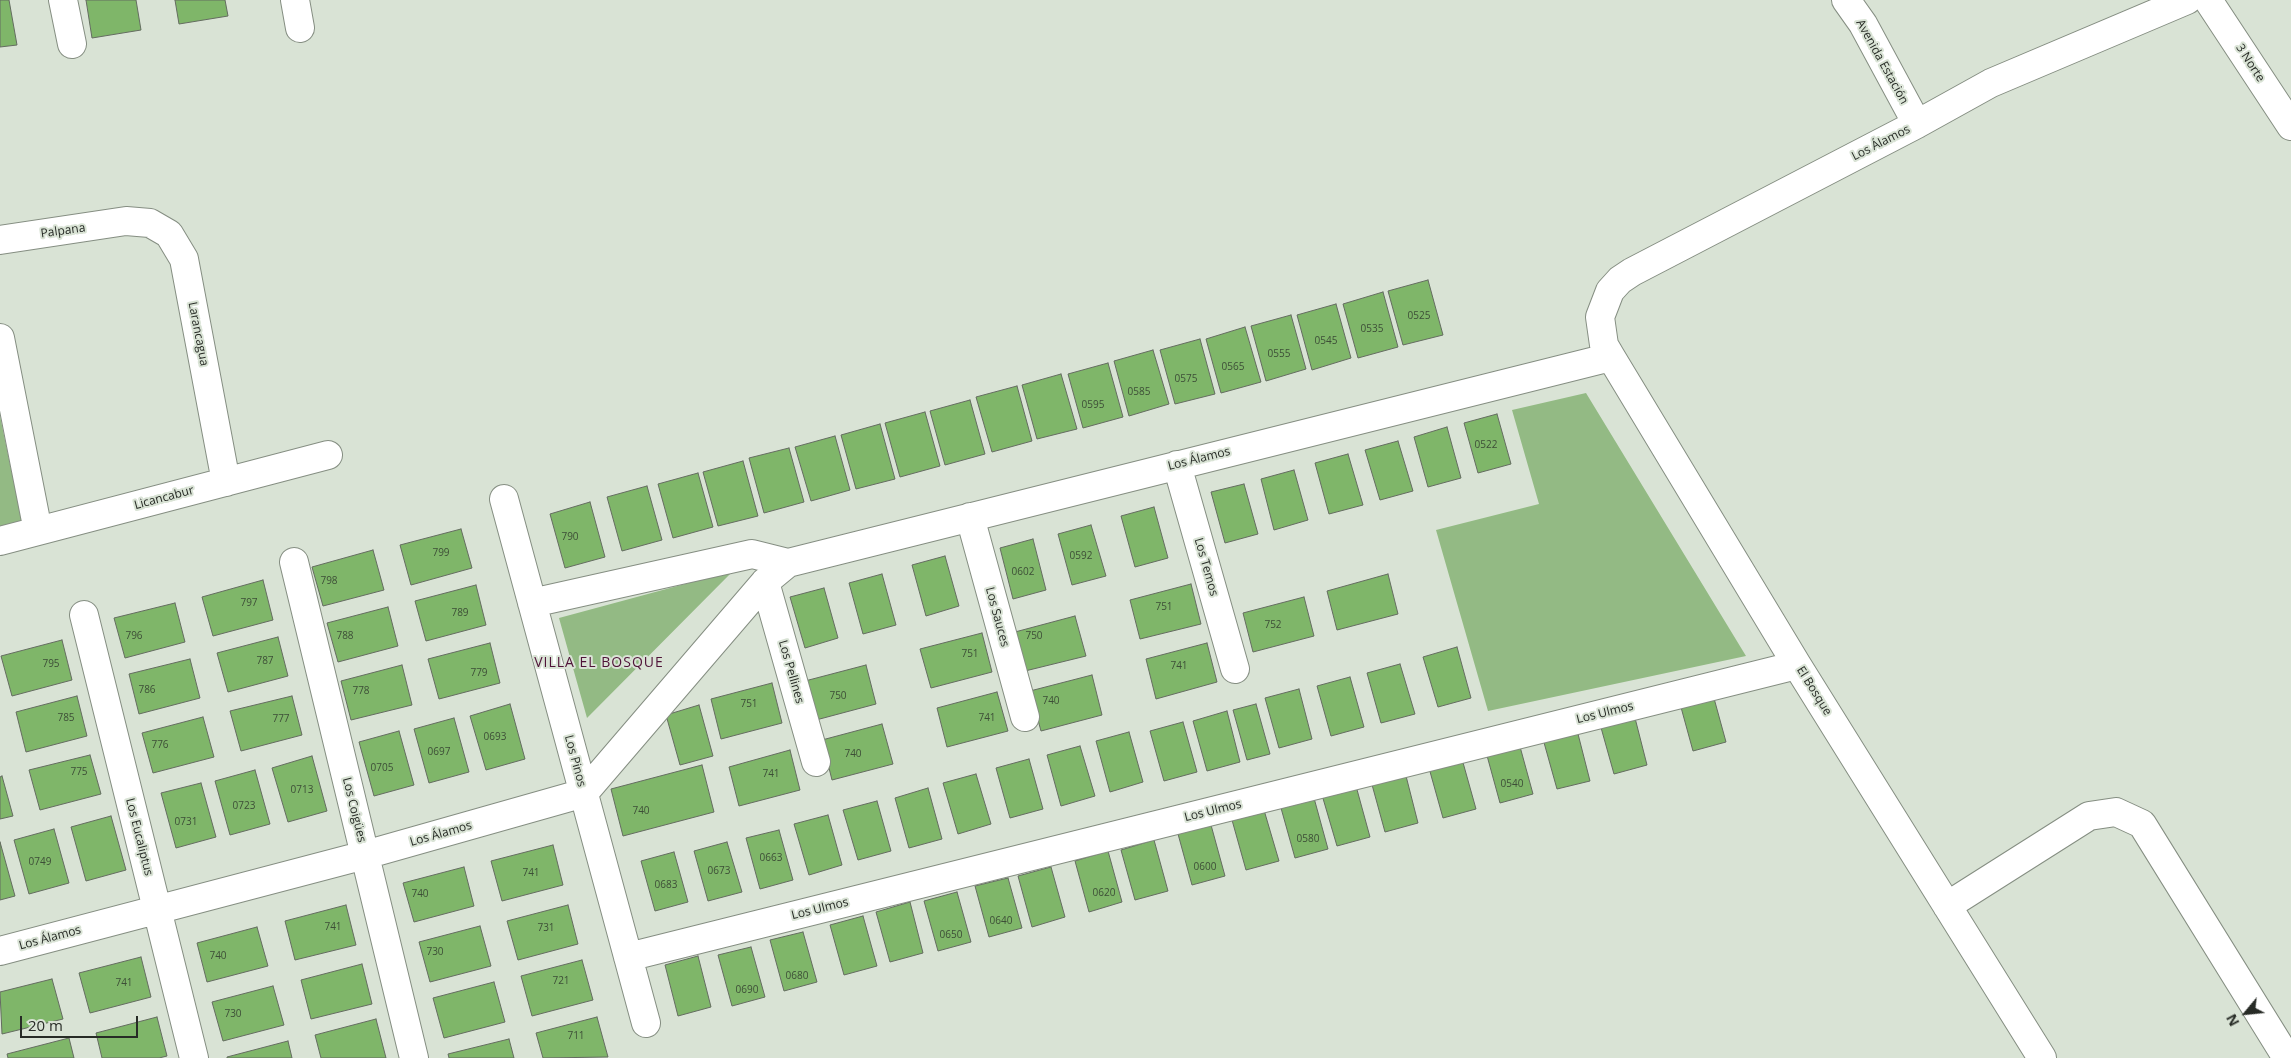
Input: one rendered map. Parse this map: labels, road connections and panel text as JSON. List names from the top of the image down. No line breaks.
{"streets":{"street":["Avenida Estación","3 Norte","Los Álamos","Palpana","Larancagua","Licancabur","Los Temos","Los Sauces","Los Pellines","El Bosque","Los Ulmos","Los Pinos","Los Coigües","Los Eucaliptus"]},"crossings":[["Avenida Estación","Los Álamos"],["Los Álamos","Los Temos"],["Los Álamos","Los Sauces"],["Los Álamos","Los Pellines"],["Los Álamos","El Bosque"],["Los Álamos","Los Pinos"],["Los Álamos","Los Coigües"],["Los Álamos","Los Eucaliptus"],["Palpana","Larancagua"],["Larancagua","Licancabur"],["El Bosque","Los Ulmos"],["Los Ulmos","Los Pinos"]],"districts":["VILLA EL BOSQUE"],"house_numbers":["0525","0535","0545","0555","0565","0575","0585","0595","0522","790","799","0592","0602","798","797","751","789","752","796","788","750","751","787","795","741","779","786","778","750","740","751","785","741","777","0693","776","0697","740","0705","775","741","0540","0713","0723","740","0731","0580","0663","0749","0600","0673","741","0683","0620","740","0640","741","731","0650","730","740","0680","721","741","0690","730","711"],"scale_bar":"20 m","north":"bottom left"}
